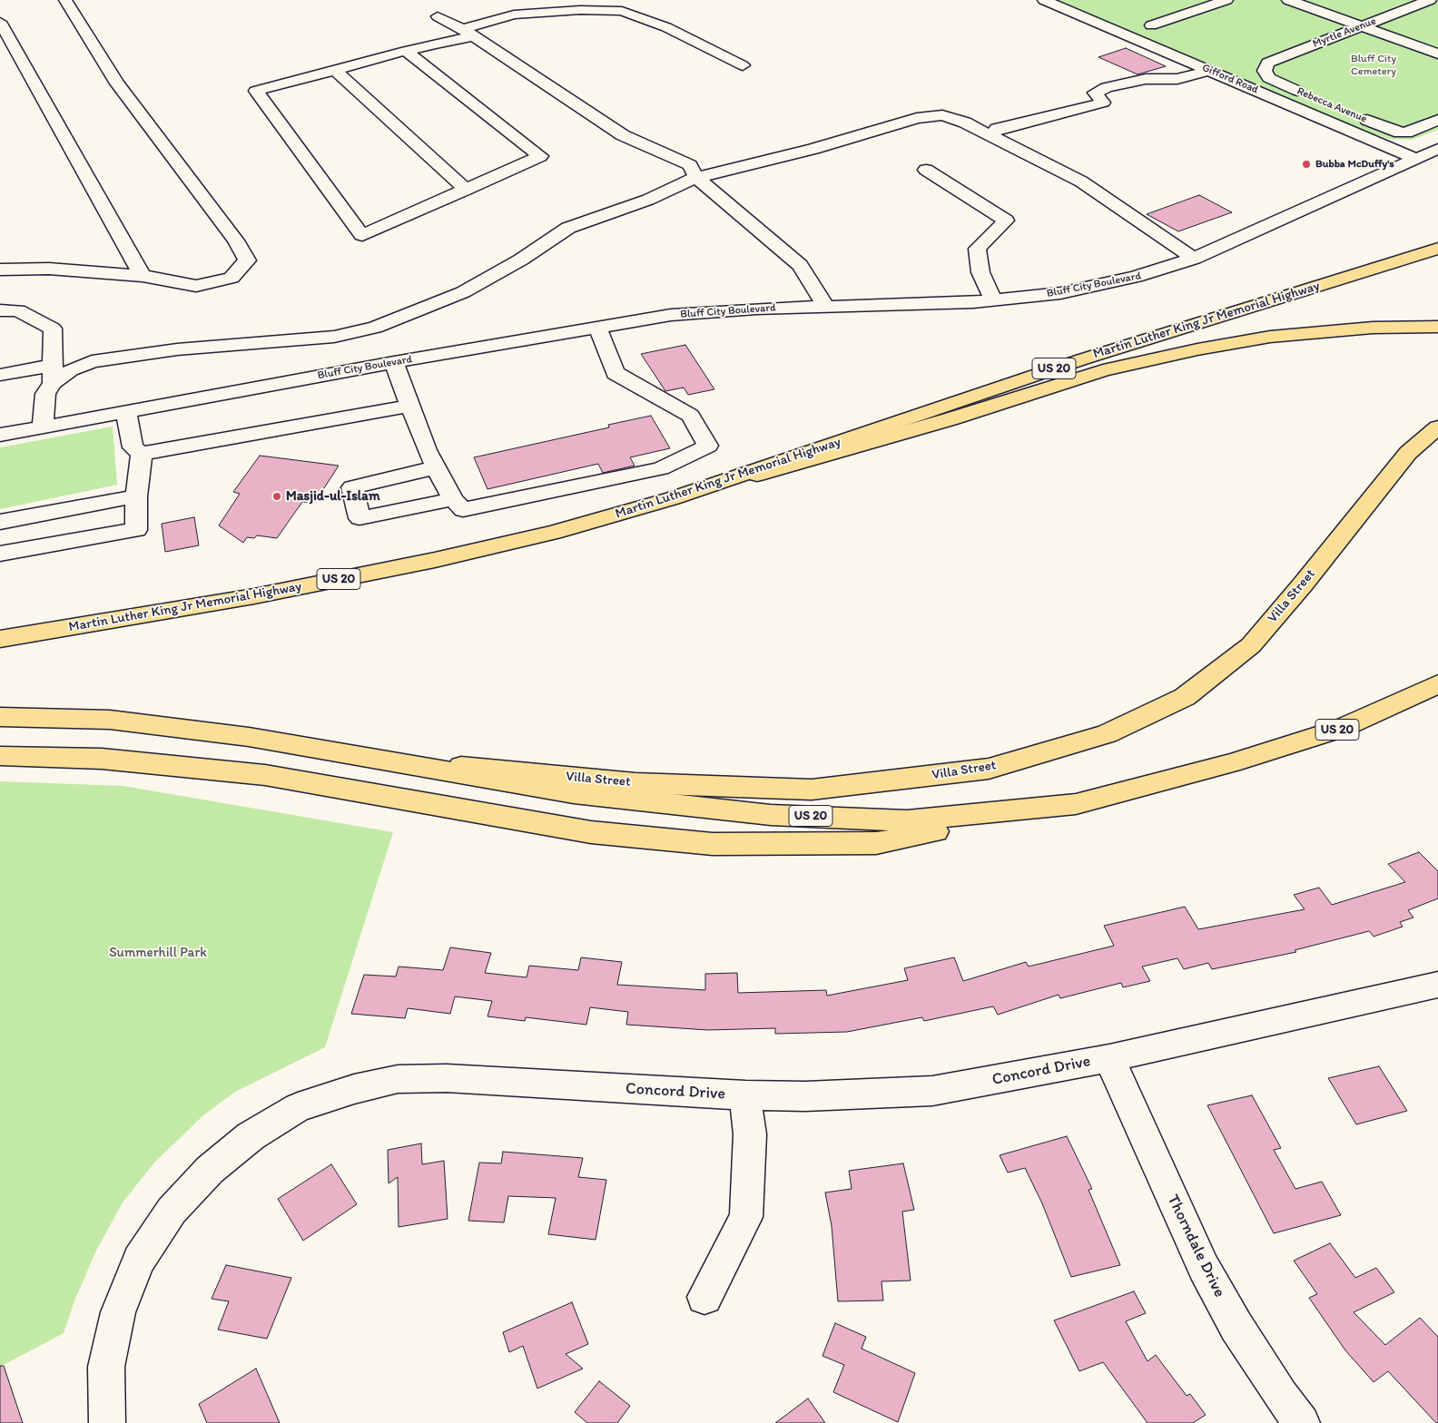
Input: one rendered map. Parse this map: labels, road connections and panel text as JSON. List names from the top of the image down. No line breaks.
{"streets":{"main road":["Martin Luther King Jr Memorial Highway","US 20","Villa Street"],"street":["Myrtle Avenue","Gifford Road","Rebecca Avenue","Bluff City Boulevard","Concord Drive","Thorndale Drive"]},"crossings":[["Myrtle Avenue","Rebecca Avenue"],["Gifford Road","Bluff City Boulevard"],["US 20","Villa Street"],["Concord Drive","Thorndale Drive"]],"parks":["Bluff City Cemetery","Summerhill Park"],"places":["Bubba McDuffy's","Masjid-ul-Islam"]}
